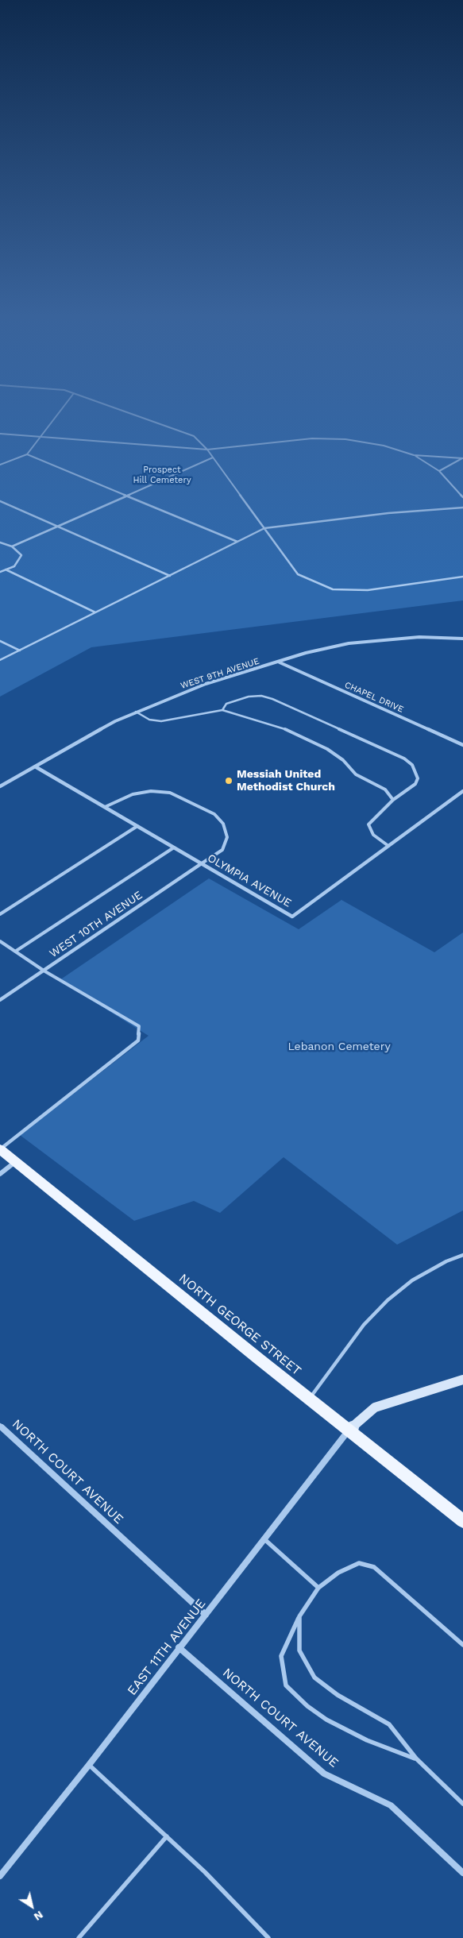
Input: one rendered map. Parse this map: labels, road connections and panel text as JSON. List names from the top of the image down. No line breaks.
{"streets":{"main road":["NORTH GEORGE STREET"],"street":["WEST 9TH AVENUE","CHAPEL DRIVE","OLYMPIA AVENUE","WEST 10TH AVENUE","NORTH COURT AVENUE","EAST 11TH AVENUE"]},"crossings":[["WEST 9TH AVENUE","CHAPEL DRIVE"],["WEST 9TH AVENUE","OLYMPIA AVENUE"],["OLYMPIA AVENUE","WEST 10TH AVENUE"],["NORTH GEORGE STREET","EAST 11TH AVENUE"],["NORTH COURT AVENUE","EAST 11TH AVENUE"]],"parks":["Prospect Hill Cemetery","Lebanon Cemetery"],"places":["Messiah United Methodist Church"],"north":"bottom right"}
